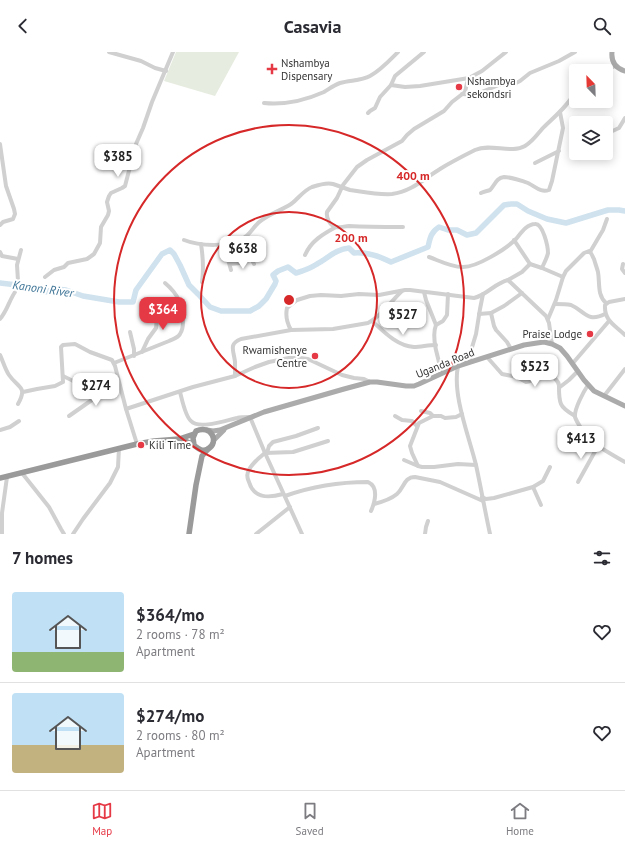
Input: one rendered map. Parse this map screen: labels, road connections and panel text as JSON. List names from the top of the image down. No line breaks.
{"streets":{"main road":["Uganda Road"]},"water":["Kanoni River"],"places":{"health":["Nshambya Dispensary"],"other":["Nshambya sekondsri","Praise Lodge","Rwamishenye Centre","Kili Time"]},"north":"top left","page":{"header":"Casavia","price":["$385","$638","$364","$527","$523","$274","$413"],"heading":"7 homes","list":[{"name":"$364/mo","note":"2 rooms · 78 m² · Apartment"},{"name":"$274/mo","note":"2 rooms · 80 m² · Apartment"}],"tabs":["Map","Saved","Home"]},"rings":["400 m","200 m"]}
